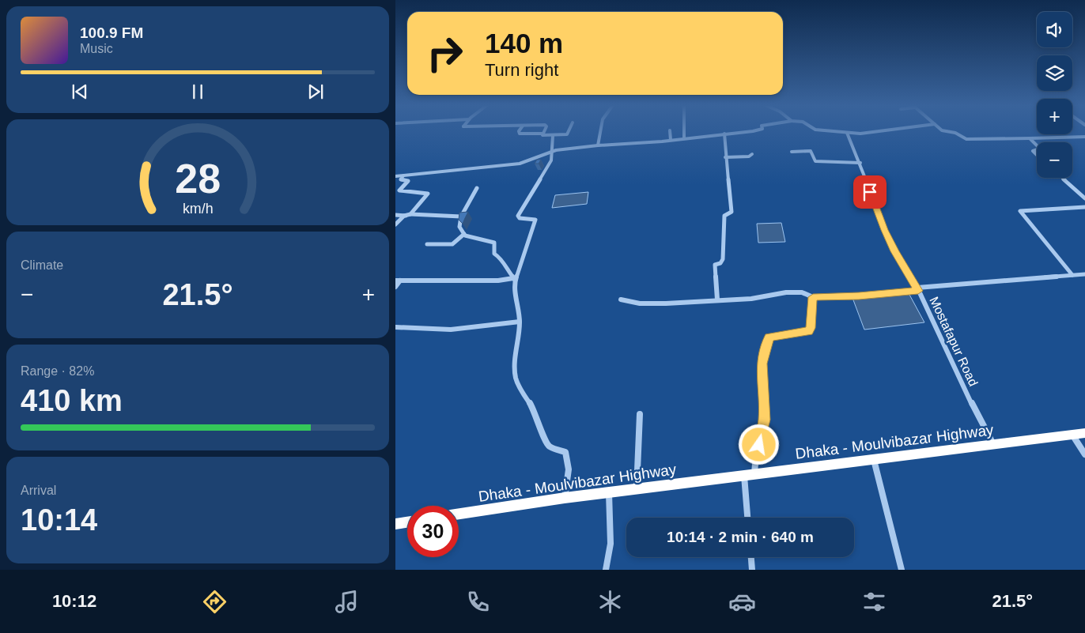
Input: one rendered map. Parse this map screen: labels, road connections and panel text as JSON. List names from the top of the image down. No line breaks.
{"streets":{"highway":["Dhaka - Moulvibazar Highway"],"street":["Mostafapur Road"]},"crossings":[["Mostafapur Road","Dhaka - Moulvibazar Highway"]],"page":{"map_buttons":["+","−"],"turn":["140 m","Turn right"],"song":["100.9 FM","Music"],"tile":["Climate",["Range · 82%","410 km"],["Arrival","10:14"]],"heat":["−","21.5°","+"],"limit":"30","trip":"10:14 · 2 min · 640 m","tabs":["10:12","21.5°"],"gauge":["28","km/h"]}}
